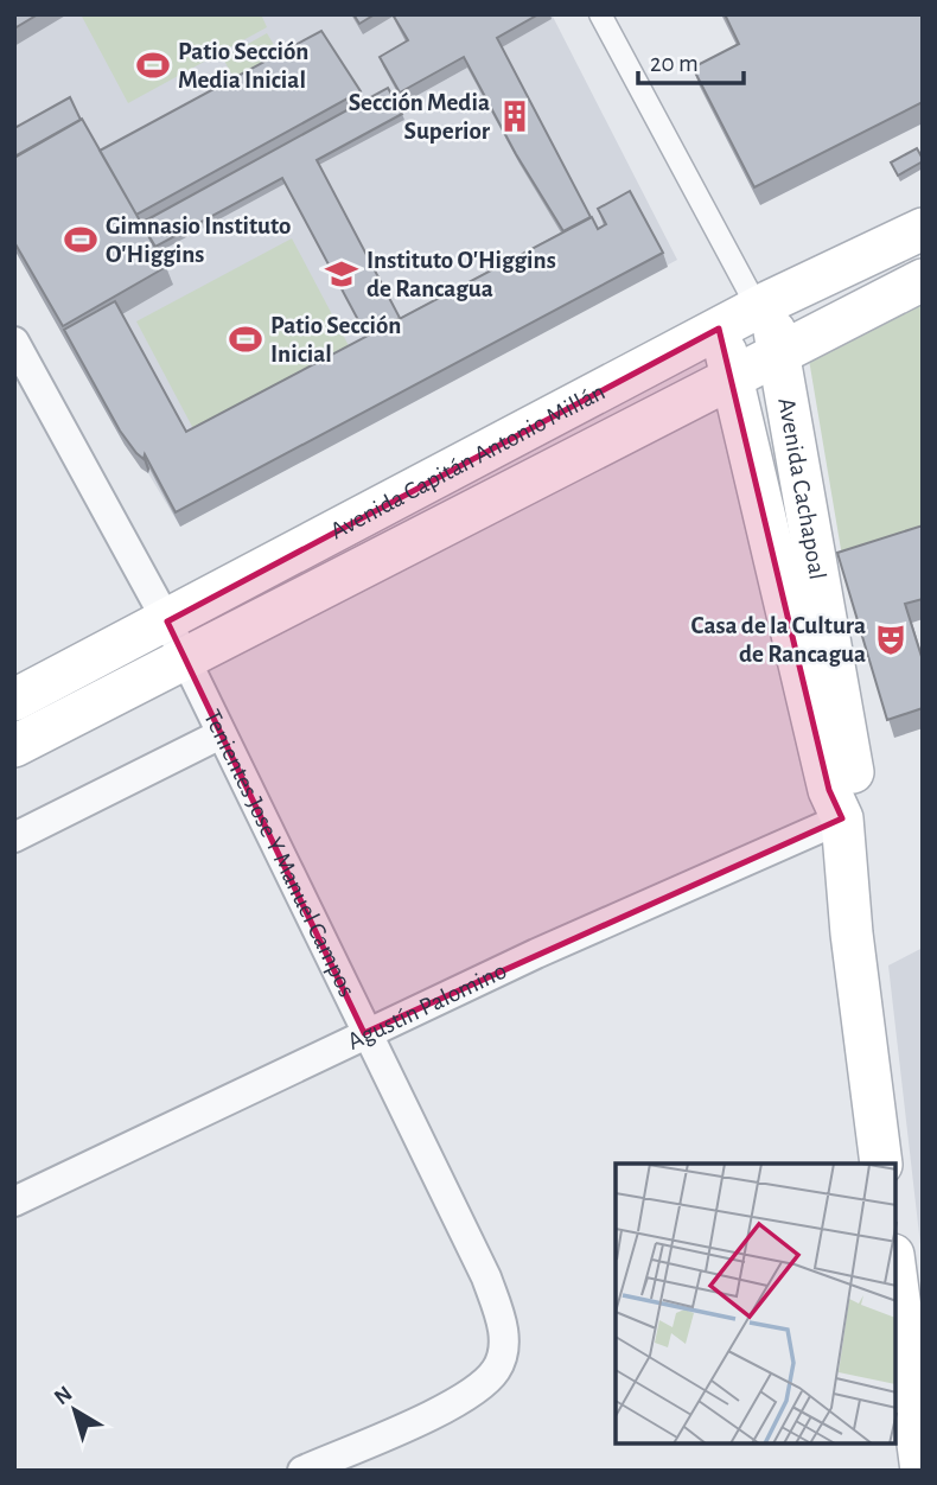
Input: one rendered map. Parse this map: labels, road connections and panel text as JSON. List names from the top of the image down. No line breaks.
{"streets":{"main road":["Avenida Capitán Antonio Millán","Avenida Cachapoal"],"street":["Tenientes Jose Y Manuel Campos","Agustín Palomino"]},"crossings":[["Avenida Capitán Antonio Millán","Avenida Cachapoal"],["Avenida Capitán Antonio Millán","Tenientes Jose Y Manuel Campos"],["Avenida Cachapoal","Agustín Palomino"],["Tenientes Jose Y Manuel Campos","Agustín Palomino"]],"places":{"sports":["Patio Sección Media Inicial","Gimnasio Instituto O'Higgins","Patio Sección Inicial"],"building":["Sección Media Superior"],"school or university":["Instituto O'Higgins de Rancagua"],"theatre":["Casa de la Cultura de Rancagua"]},"scale_bar":"20 m","north":"top left"}
